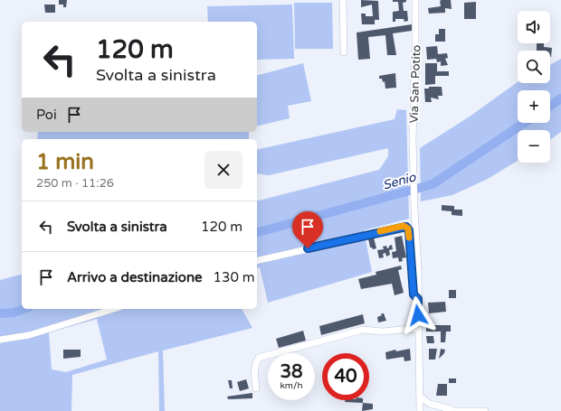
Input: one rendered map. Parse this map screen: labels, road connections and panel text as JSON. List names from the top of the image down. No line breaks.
{"streets":{"street":["Via San Potito"]},"water":["Senio"],"page":{"map_buttons":["+","−"],"turn":["120 m","Svolta a sinistra"],"then":"Poi","heading":["1 min","250 m · 11:26"],"list":[{"name":"Svolta a sinistra","value":"120 m"},{"name":"Arrivo a destinazione","value":"130 m"}],"speed":"38 km/h","limit":"40"}}
